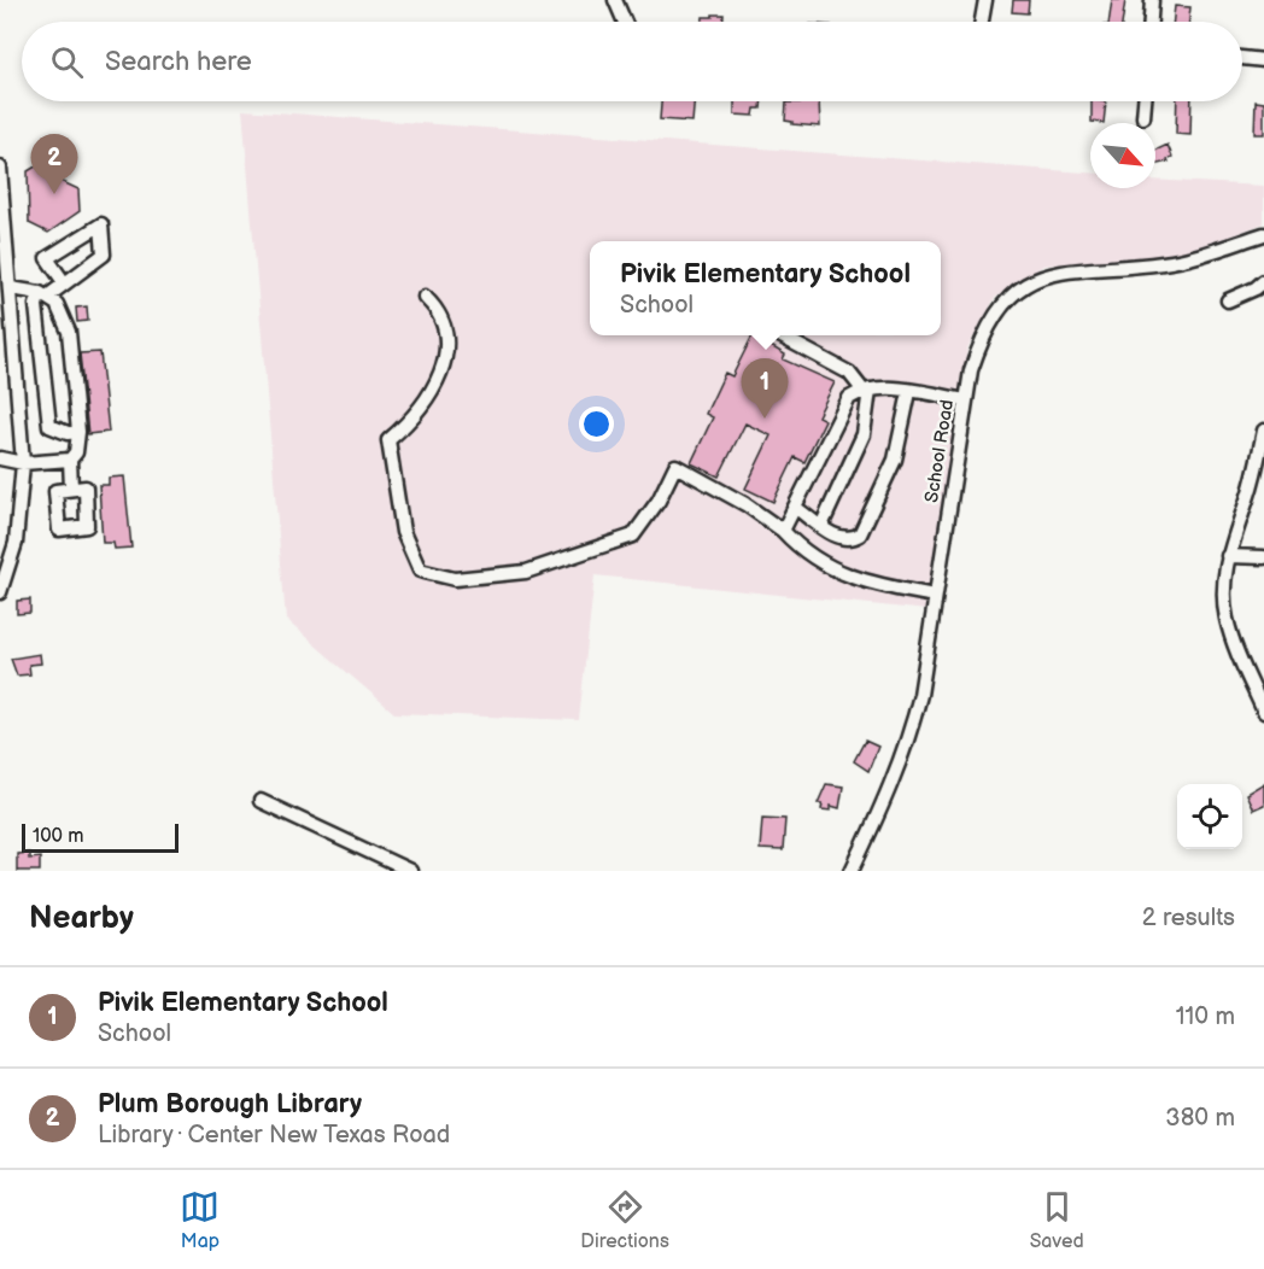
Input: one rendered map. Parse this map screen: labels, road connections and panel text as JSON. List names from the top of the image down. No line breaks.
{"streets":{"street":["School Road"]},"scale_bar":"100 m","north":"bottom right","page":{"search":"Search here","pins":["2","1"],"popup":["Pivik Elementary School","School"],"scale":"100 m","heading":["Nearby","2 results"],"list":[{"mark":"1","name":"Pivik Elementary School","note":"School","value":"110 m"},{"mark":"2","name":"Plum Borough Library","note":"Library · Center New Texas Road","value":"380 m"}],"nav":["Map","Directions","Saved"]}}
